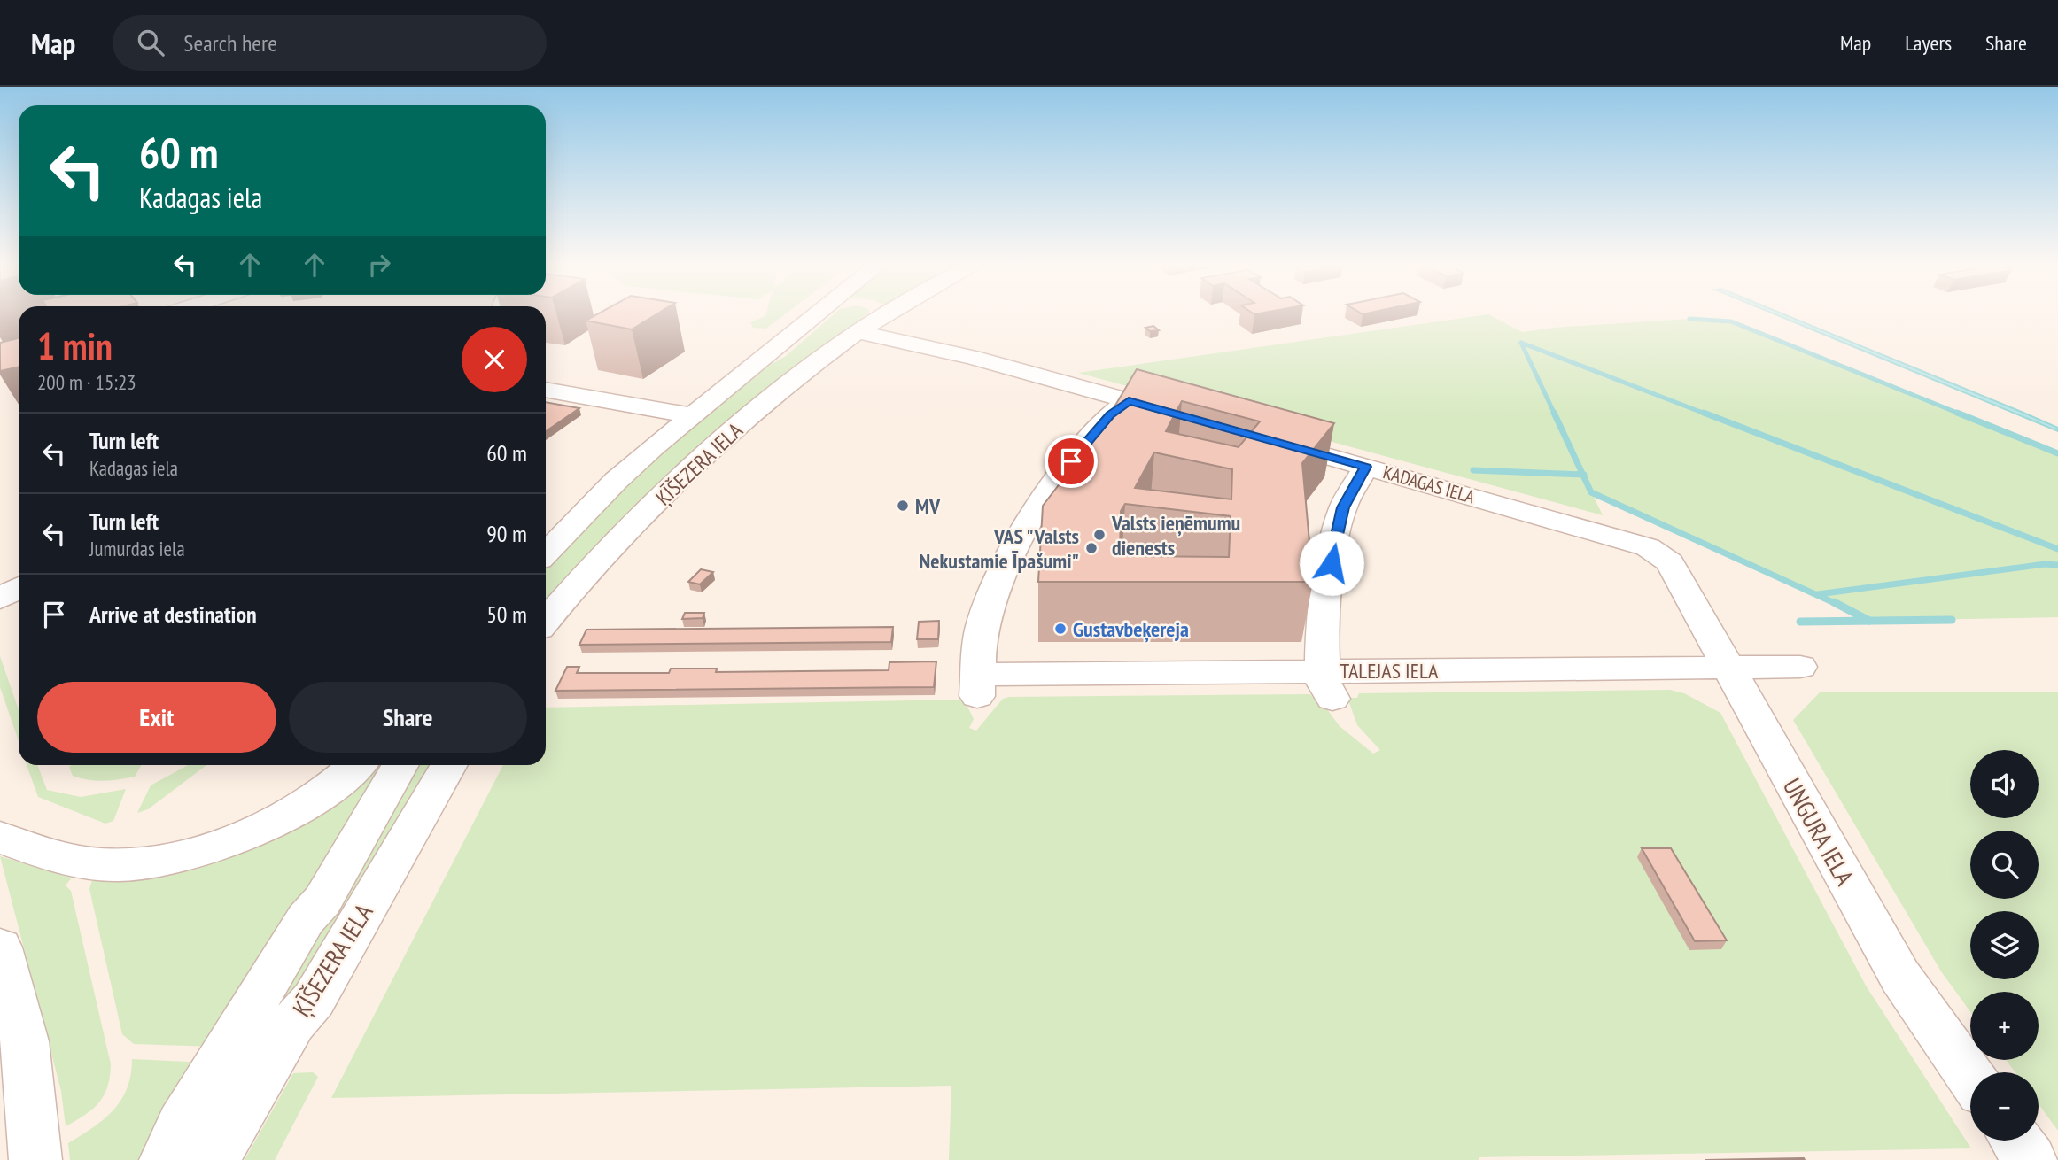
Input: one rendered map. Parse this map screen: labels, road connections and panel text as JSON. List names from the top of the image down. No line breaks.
{"streets":{"street":["ĶĪŠEZERA IELA","KADAGAS IELA","TALEJAS IELA","UNGURA IELA"]},"crossings":[["KADAGAS IELA","UNGURA IELA"],["TALEJAS IELA","UNGURA IELA"]],"places":["MV","Valsts ieņēmumu dienests","VAS \"Valsts Nekustamie Īpašumi\"","Gustavbeķereja"],"page":{"header":"Map","search":"Search here","nav":["Map","Layers","Share"],"turn":["60 m","Kadagas iela"],"heading":["1 min","200 m · 15:23"],"list":[{"name":"Turn left","note":"Kadagas iela","value":"60 m"},{"name":"Turn left","note":"Jumurdas iela","value":"90 m"},{"name":"Arrive at destination","value":"50 m"}],"buttons":["Exit","Share"],"map_buttons":["+","−"]}}
